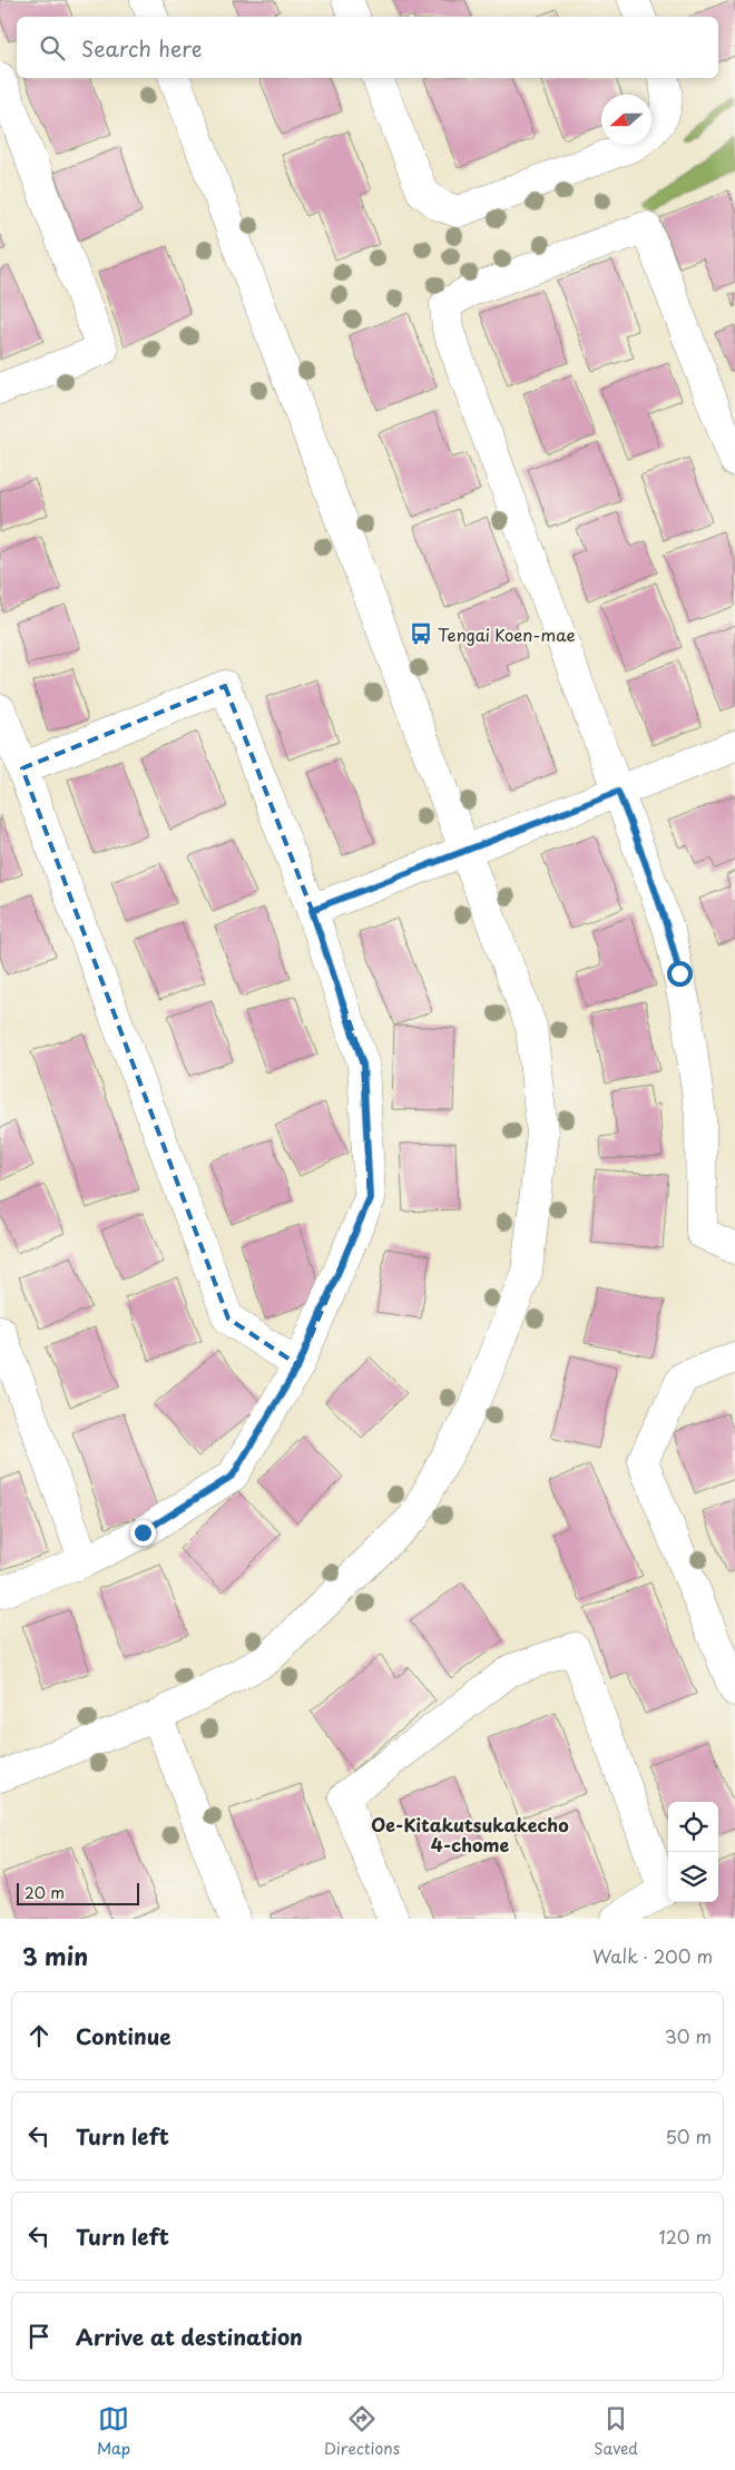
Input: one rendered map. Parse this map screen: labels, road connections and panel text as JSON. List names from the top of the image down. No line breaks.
{"districts":["Oe-Kitakutsukakecho 4-chome"],"places":{"bus stop":["Tengai Koen-mae"]},"scale_bar":"20 m","north":"left","page":{"search":"Search here","scale":"20 m","heading":["3 min","Walk · 200 m"],"list":[["Continue","30 m"],["Turn left","50 m"],["Turn left","120 m"],"Arrive at destination"],"nav":["Map","Directions","Saved"]}}
